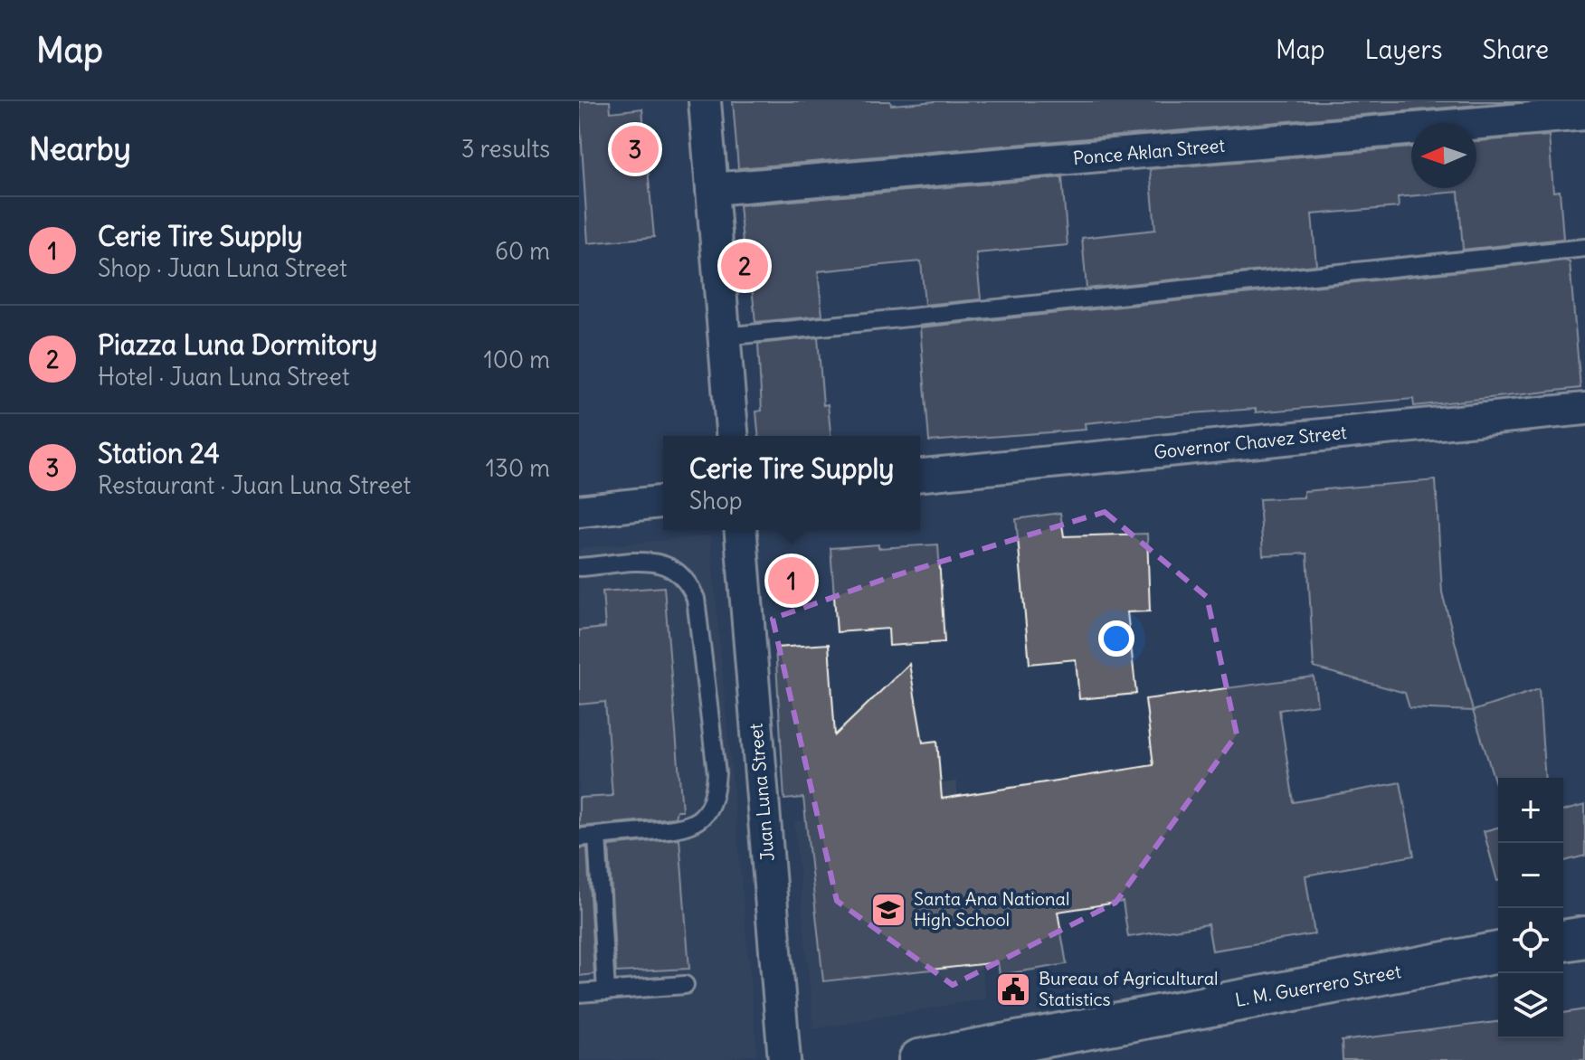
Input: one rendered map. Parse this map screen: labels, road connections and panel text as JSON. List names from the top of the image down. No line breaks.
{"streets":{"street":["Ponce Aklan Street","Governor Chavez Street","Juan Luna Street","L. M. Guerrero Street"]},"places":{"school or university":["Santa Ana National High School"],"public building":["Bureau of Agricultural Statistics"]},"north":"left","page":{"header":"Map","nav":["Map","Layers","Share"],"heading":["Nearby","3 results"],"pins":["3","2","1"],"list":[{"mark":"1","name":"Cerie Tire Supply","note":"Shop · Juan Luna Street","value":"60 m"},{"mark":"2","name":"Piazza Luna Dormitory","note":"Hotel · Juan Luna Street","value":"100 m"},{"mark":"3","name":"Station 24","note":"Restaurant · Juan Luna Street","value":"130 m"}],"popup":["Cerie Tire Supply","Shop"],"map_buttons":["+","−"]}}
